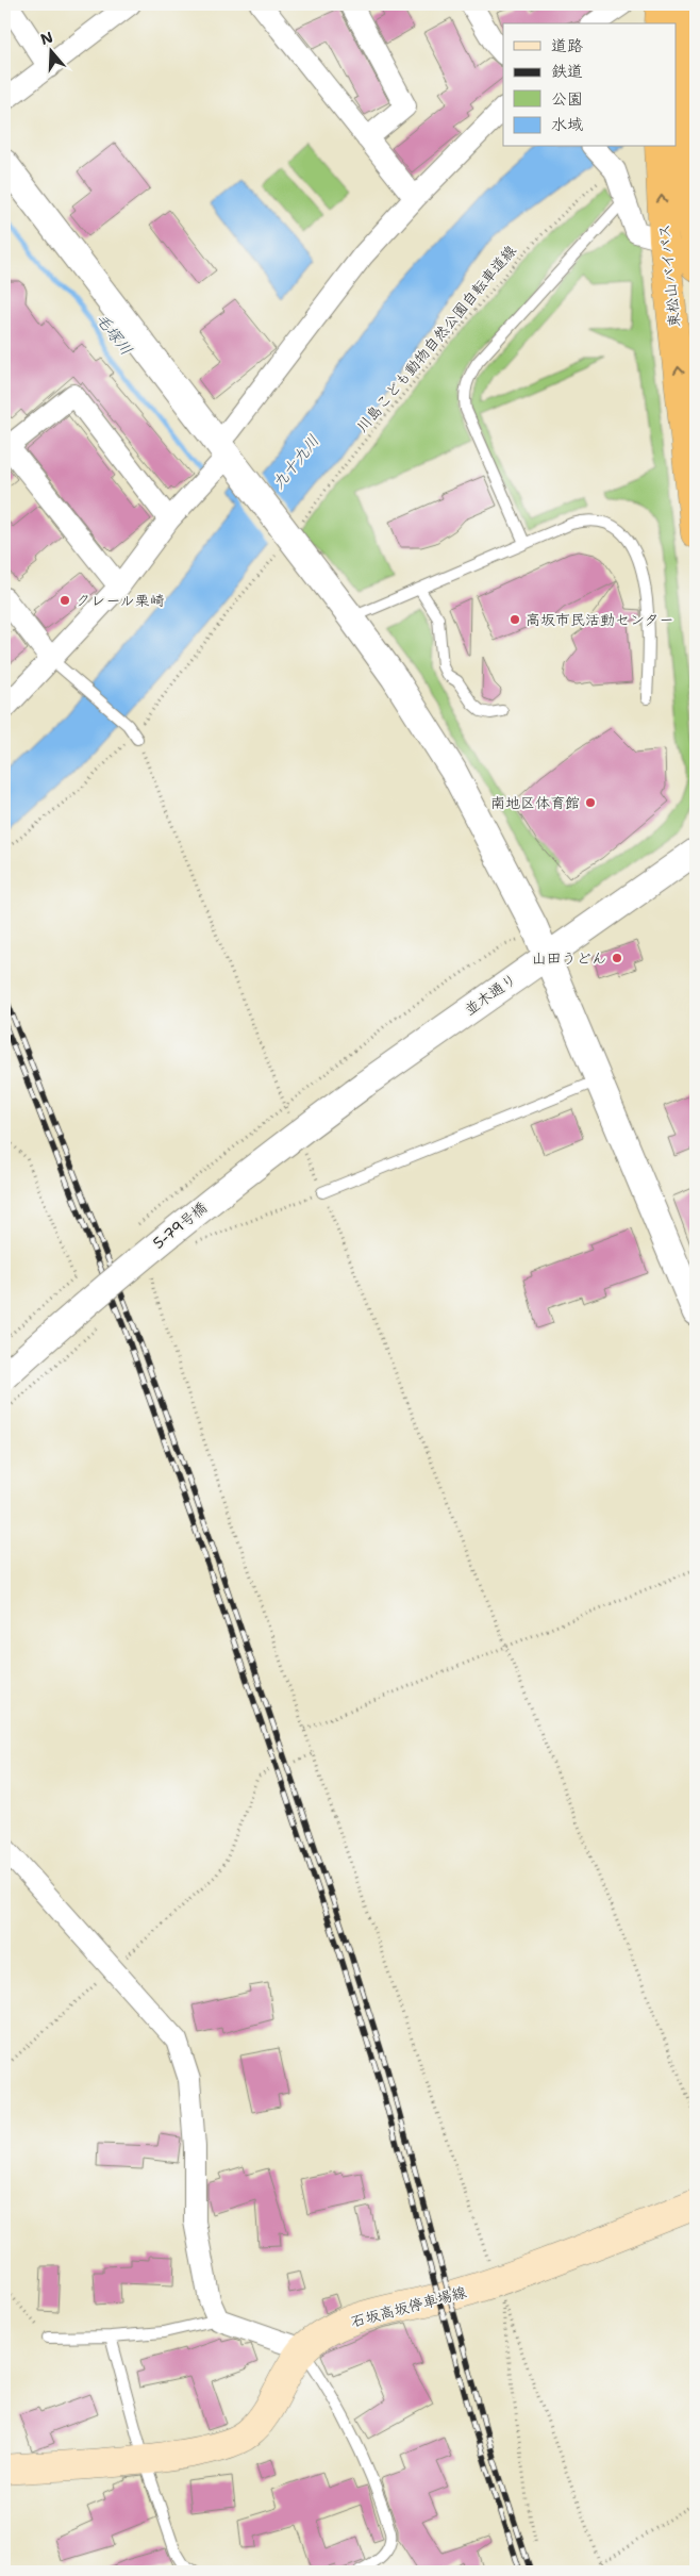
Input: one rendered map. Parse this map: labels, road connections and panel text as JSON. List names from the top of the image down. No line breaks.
{"streets":{"highway":["東松山バイパス"],"main road":["石坂高坂停車場線"],"street":["並木通り","5-79号橋"],"path":["川島こども動物自然公園自転車道線"]},"crossings":[["並木通り","5-79号橋"]],"one_way":["東松山バイパス"],"water":["毛塚川","九十九川"],"places":["クレール栗崎","高坂市民活動センター","南地区体育館","山田うどん"],"legend":["道路","鉄道","公園","水域"],"north":"top"}
